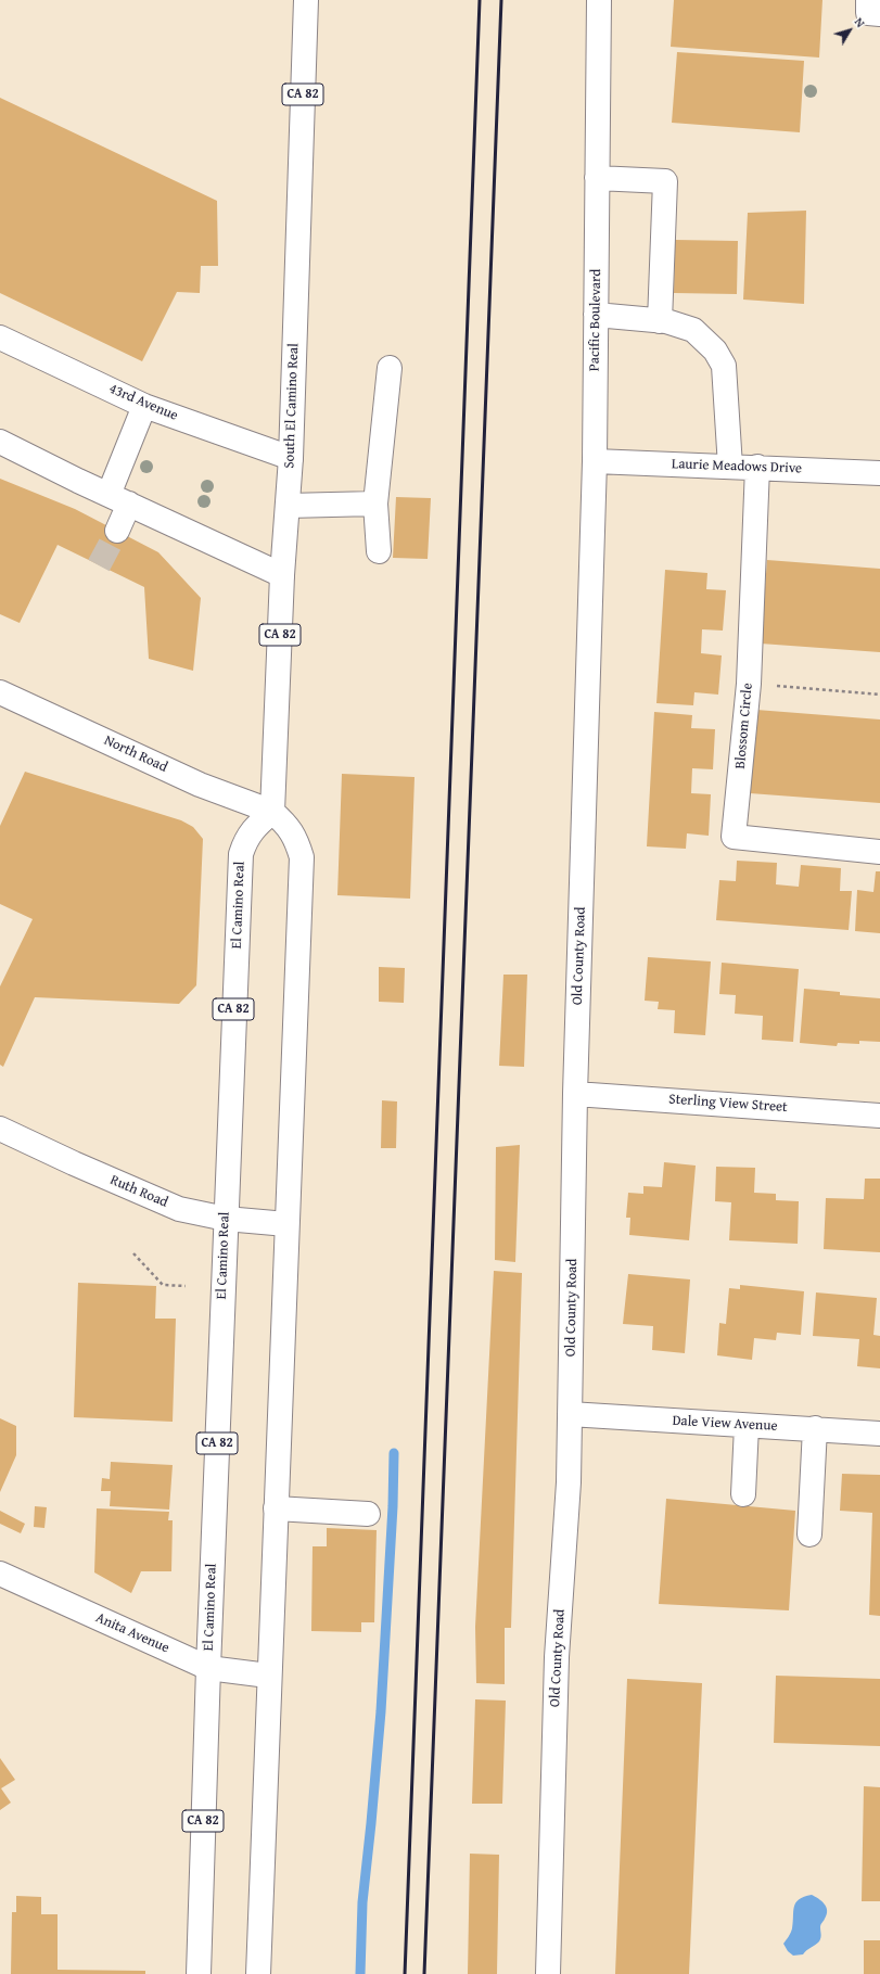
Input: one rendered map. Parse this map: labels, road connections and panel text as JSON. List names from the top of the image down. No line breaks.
{"streets":{"street":["CA 82","Pacific Boulevard","43rd Avenue","South El Camino Real","Laurie Meadows Drive","Blossom Circle","North Road","El Camino Real","Old County Road","Sterling View Street","Ruth Road","Dale View Avenue","Anita Avenue"]},"crossings":[["Pacific Boulevard","Laurie Meadows Drive"],["Pacific Boulevard","Old County Road"],["43rd Avenue","South El Camino Real"],["South El Camino Real","North Road"],["South El Camino Real","El Camino Real"],["Laurie Meadows Drive","Blossom Circle"],["North Road","El Camino Real"],["El Camino Real","Ruth Road"],["El Camino Real","Anita Avenue"],["Old County Road","Sterling View Street"],["Old County Road","Dale View Avenue"]],"north":"top right"}
